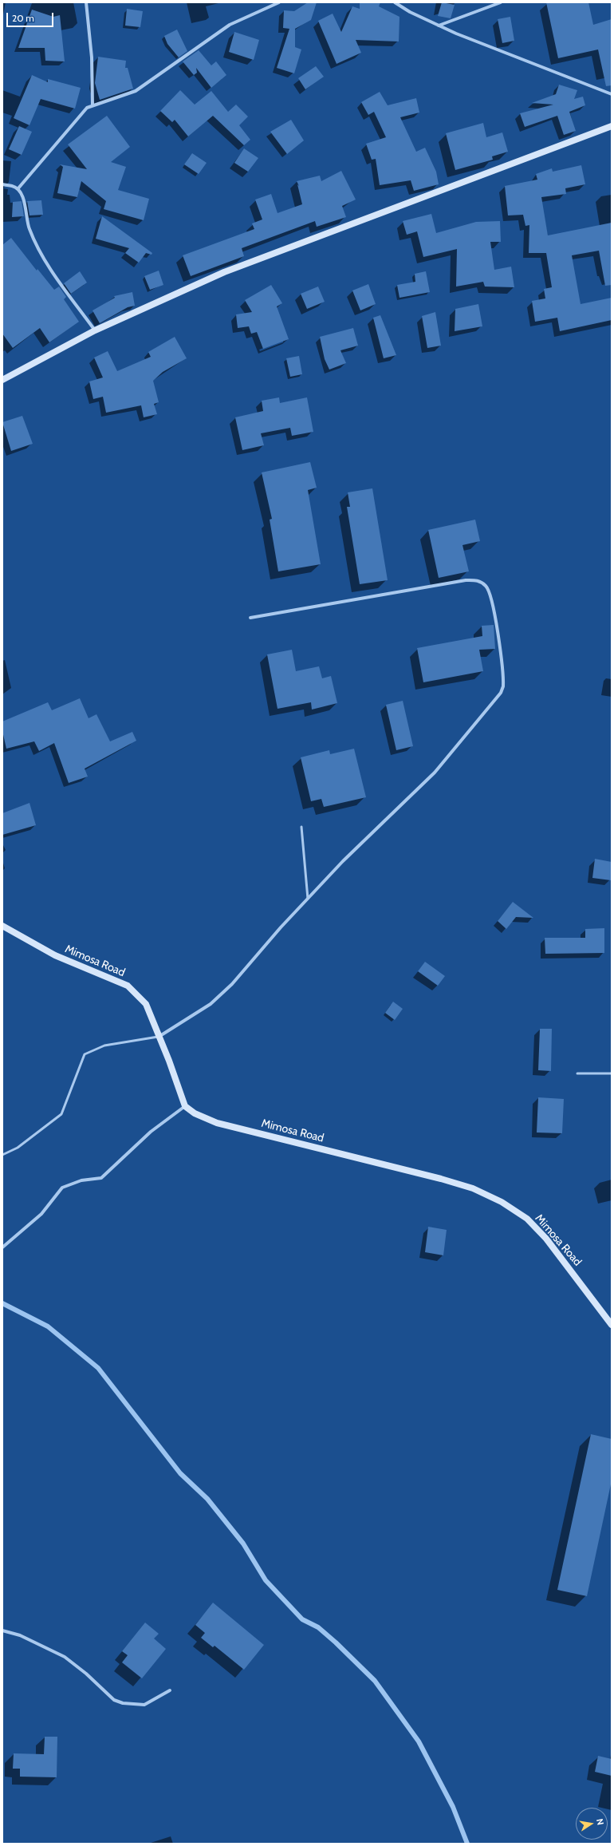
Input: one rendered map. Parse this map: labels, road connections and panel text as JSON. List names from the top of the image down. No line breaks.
{"streets":{"street":["Mimosa Road"]},"scale_bar":"20 m","north":"right"}
